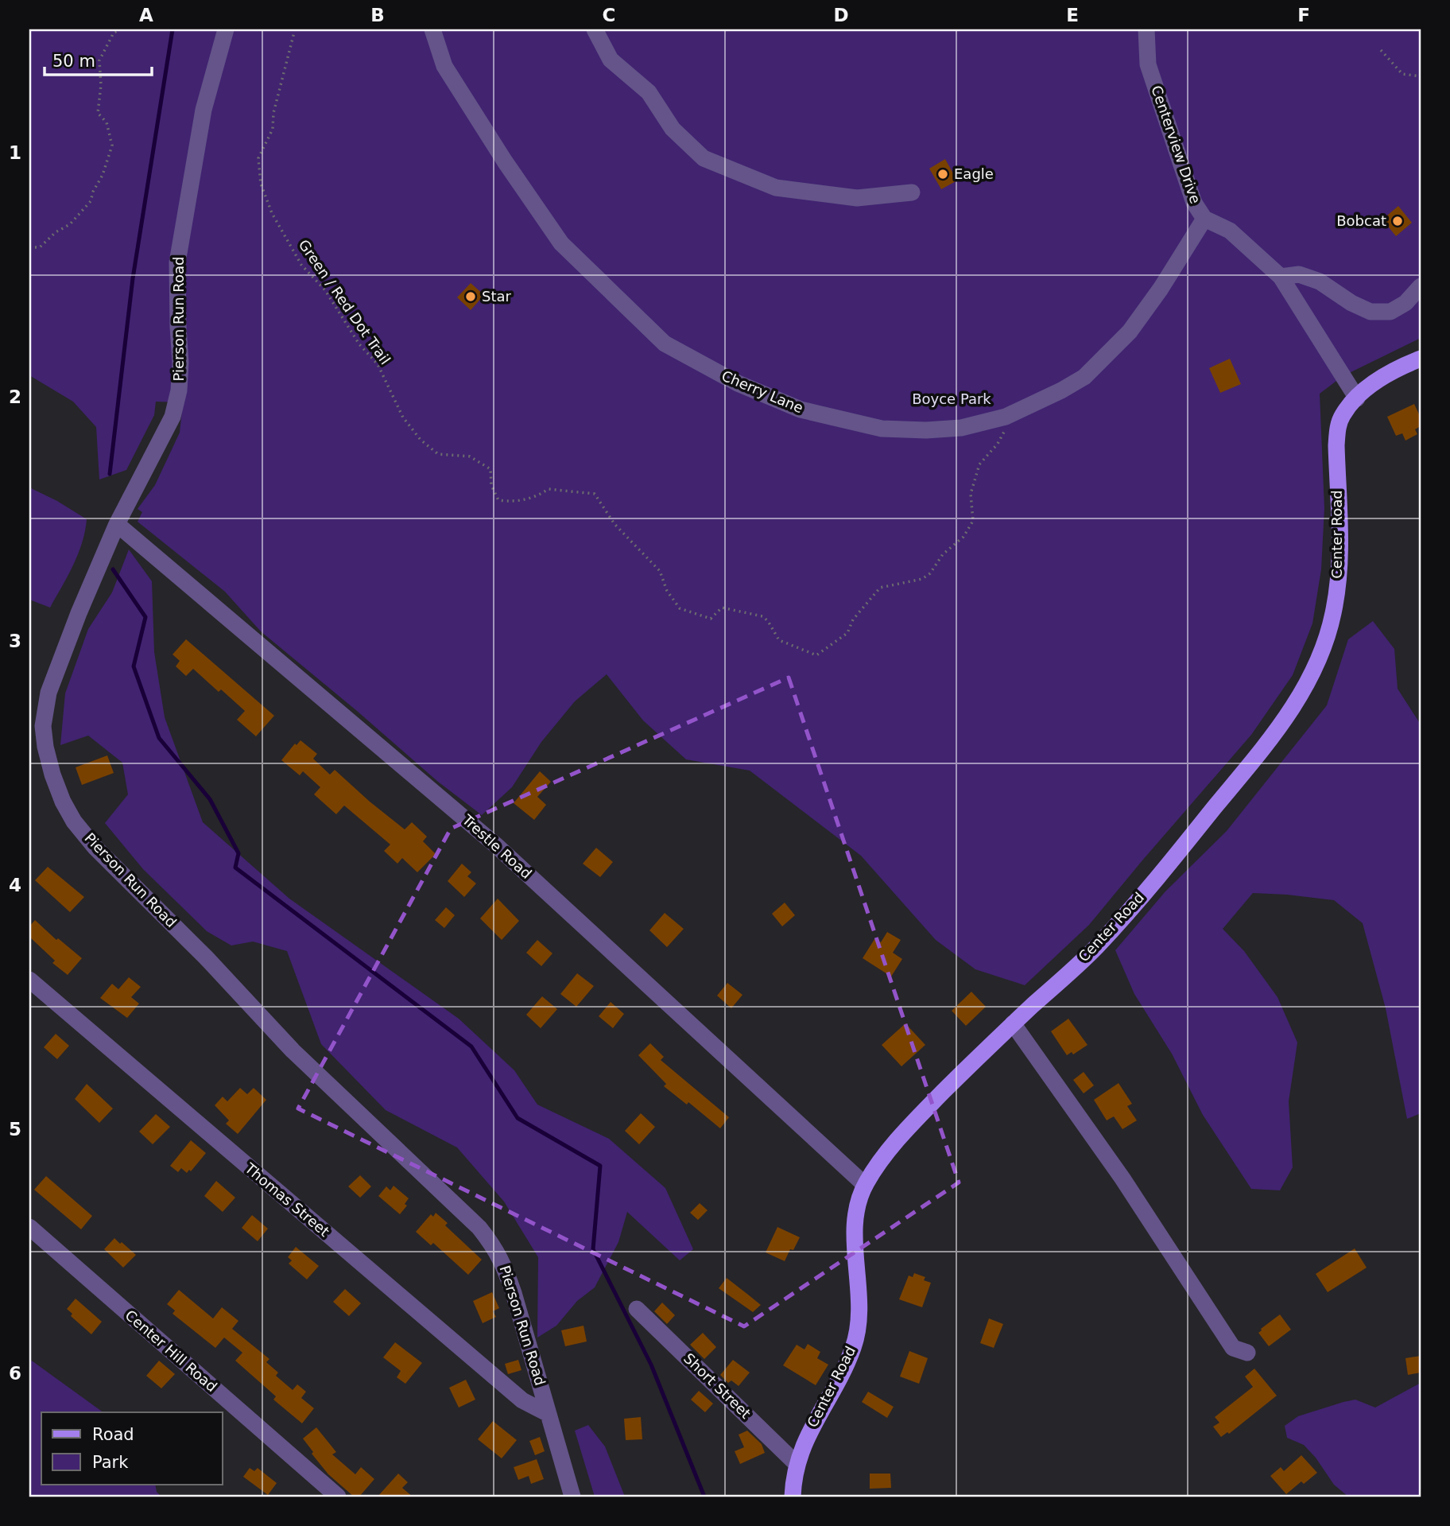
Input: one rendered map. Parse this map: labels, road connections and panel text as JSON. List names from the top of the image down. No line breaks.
{"streets":{"main road":["Center Road"],"street":["Centerview Drive","Pierson Run Road","Cherry Lane","Trestle Road","Thomas Street","Center Hill Road","Short Street"],"path":["Green / Red Dot Trail"]},"crossings":[["Centerview Drive","Cherry Lane"],["Centerview Drive","Center Road"],["Green / Red Dot Trail","Cherry Lane"],["Pierson Run Road","Trestle Road"],["Pierson Run Road","Thomas Street"],["Center Road","Trestle Road"],["Center Road","Short Street"]],"parks":["Boyce Park"],"places":["Eagle","Bobcat","Star"],"legend":["Road","Park"],"scale_bar":"50 m","grid":{"columns":["A","B","C","D","E","F"],"rows":["1","2","3","4","5","6"]}}
